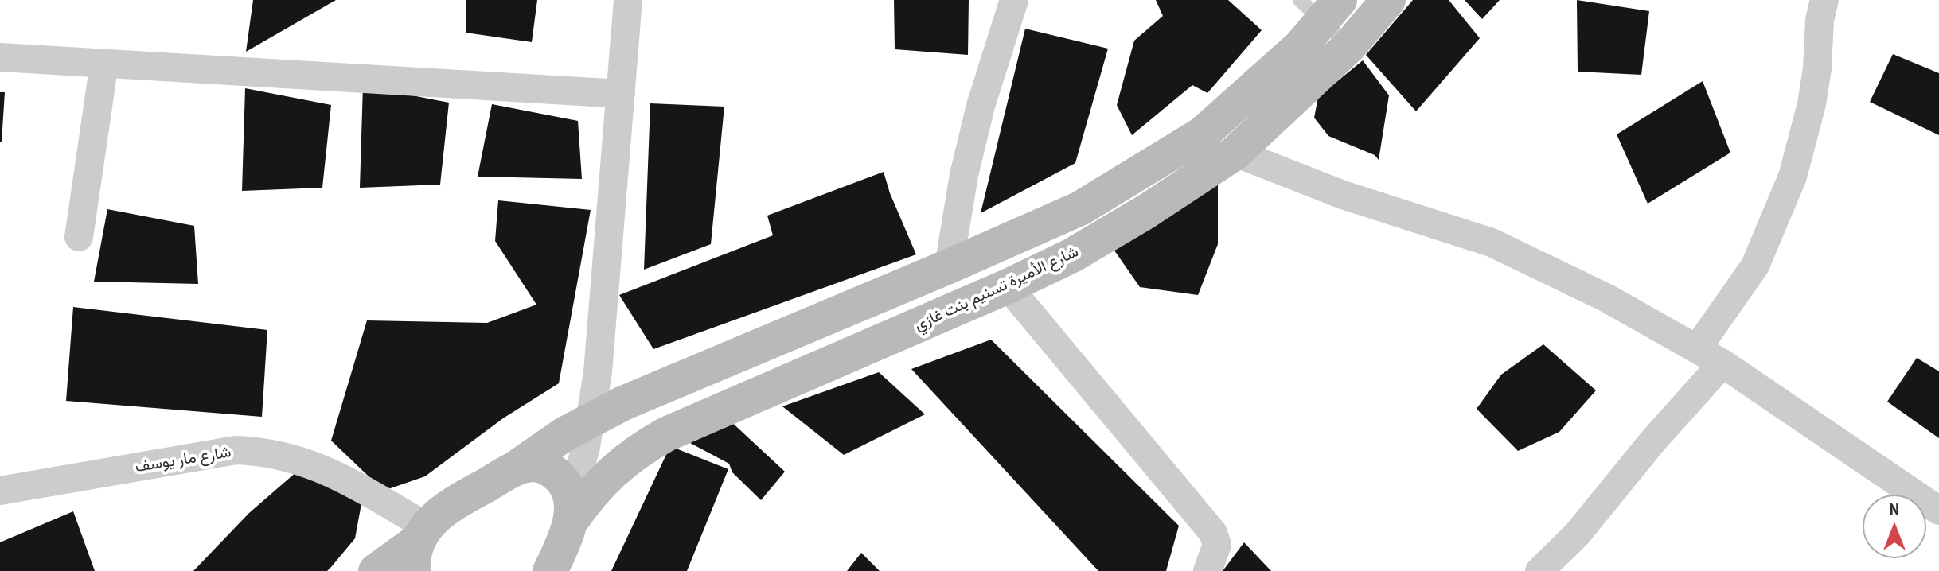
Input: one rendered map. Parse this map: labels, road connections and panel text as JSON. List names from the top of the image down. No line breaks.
{"streets":{"main road":["شارع الأميرة تسنيم بنت غازي"],"street":["شارع مار يوسف"]},"north":"top"}
